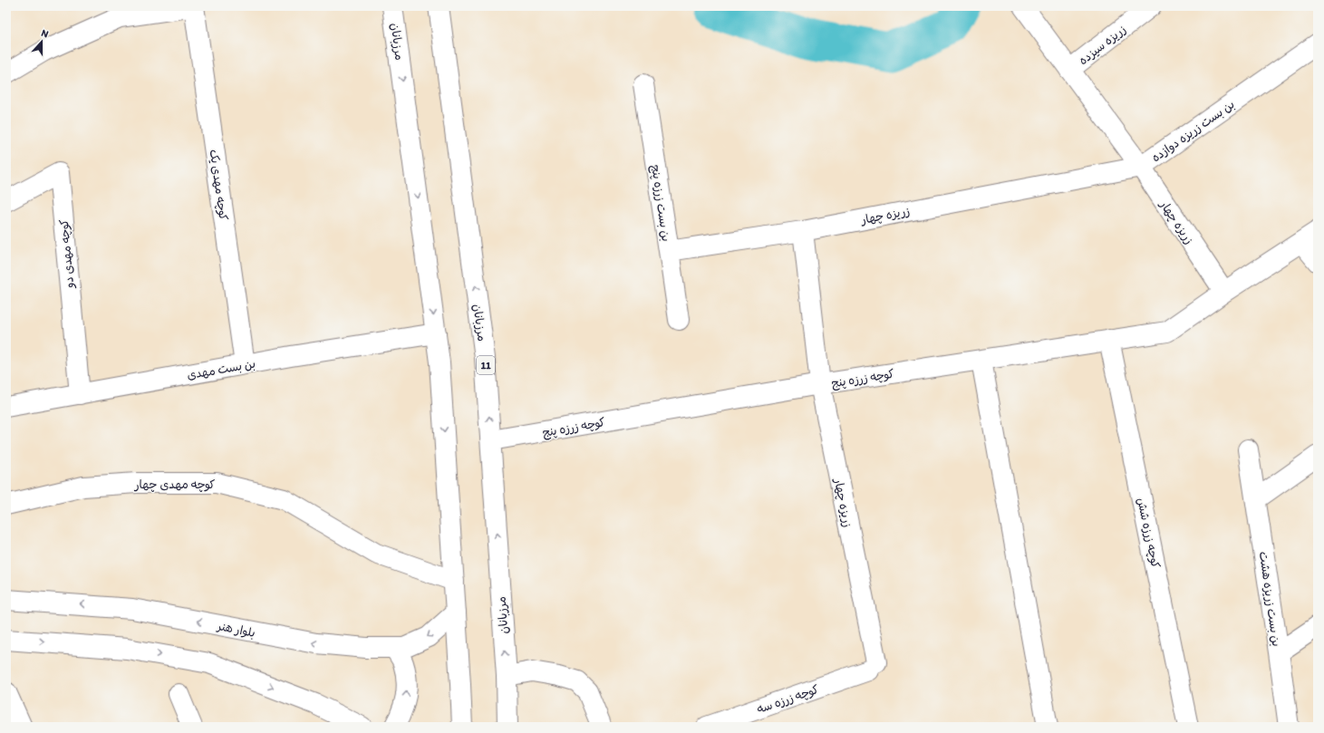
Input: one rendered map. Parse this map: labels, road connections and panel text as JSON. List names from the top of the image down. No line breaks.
{"streets":{"street":["مرزبانان","زریزه سیزده","بن بست زریزه دوازده","کوچه مهدی یک","بن بست زرزه پنج","زریزه چهار","کوچه مهدی دو","11","بن بست مهدی","کوچه زرزه پنج","کوچه مهدی چهار","کوچه زرزه شش","بن بست زریزه هشت","بلوار هنر","کوچه زرزه سه"]},"crossings":[["مرزبانان","بن بست مهدی"],["مرزبانان","کوچه زرزه پنج"],["مرزبانان","کوچه مهدی چهار"],["مرزبانان","بلوار هنر"],["زریزه سیزده","بن بست زریزه دوازده"],["بن بست زریزه دوازده","زریزه چهار"],["کوچه مهدی یک","بن بست مهدی"],["بن بست زرزه پنج","زریزه چهار"],["زریزه چهار","کوچه زرزه پنج"],["زریزه چهار","کوچه زرزه سه"],["کوچه مهدی دو","بن بست مهدی"],["کوچه زرزه پنج","کوچه زرزه شش"]],"north":"top"}
